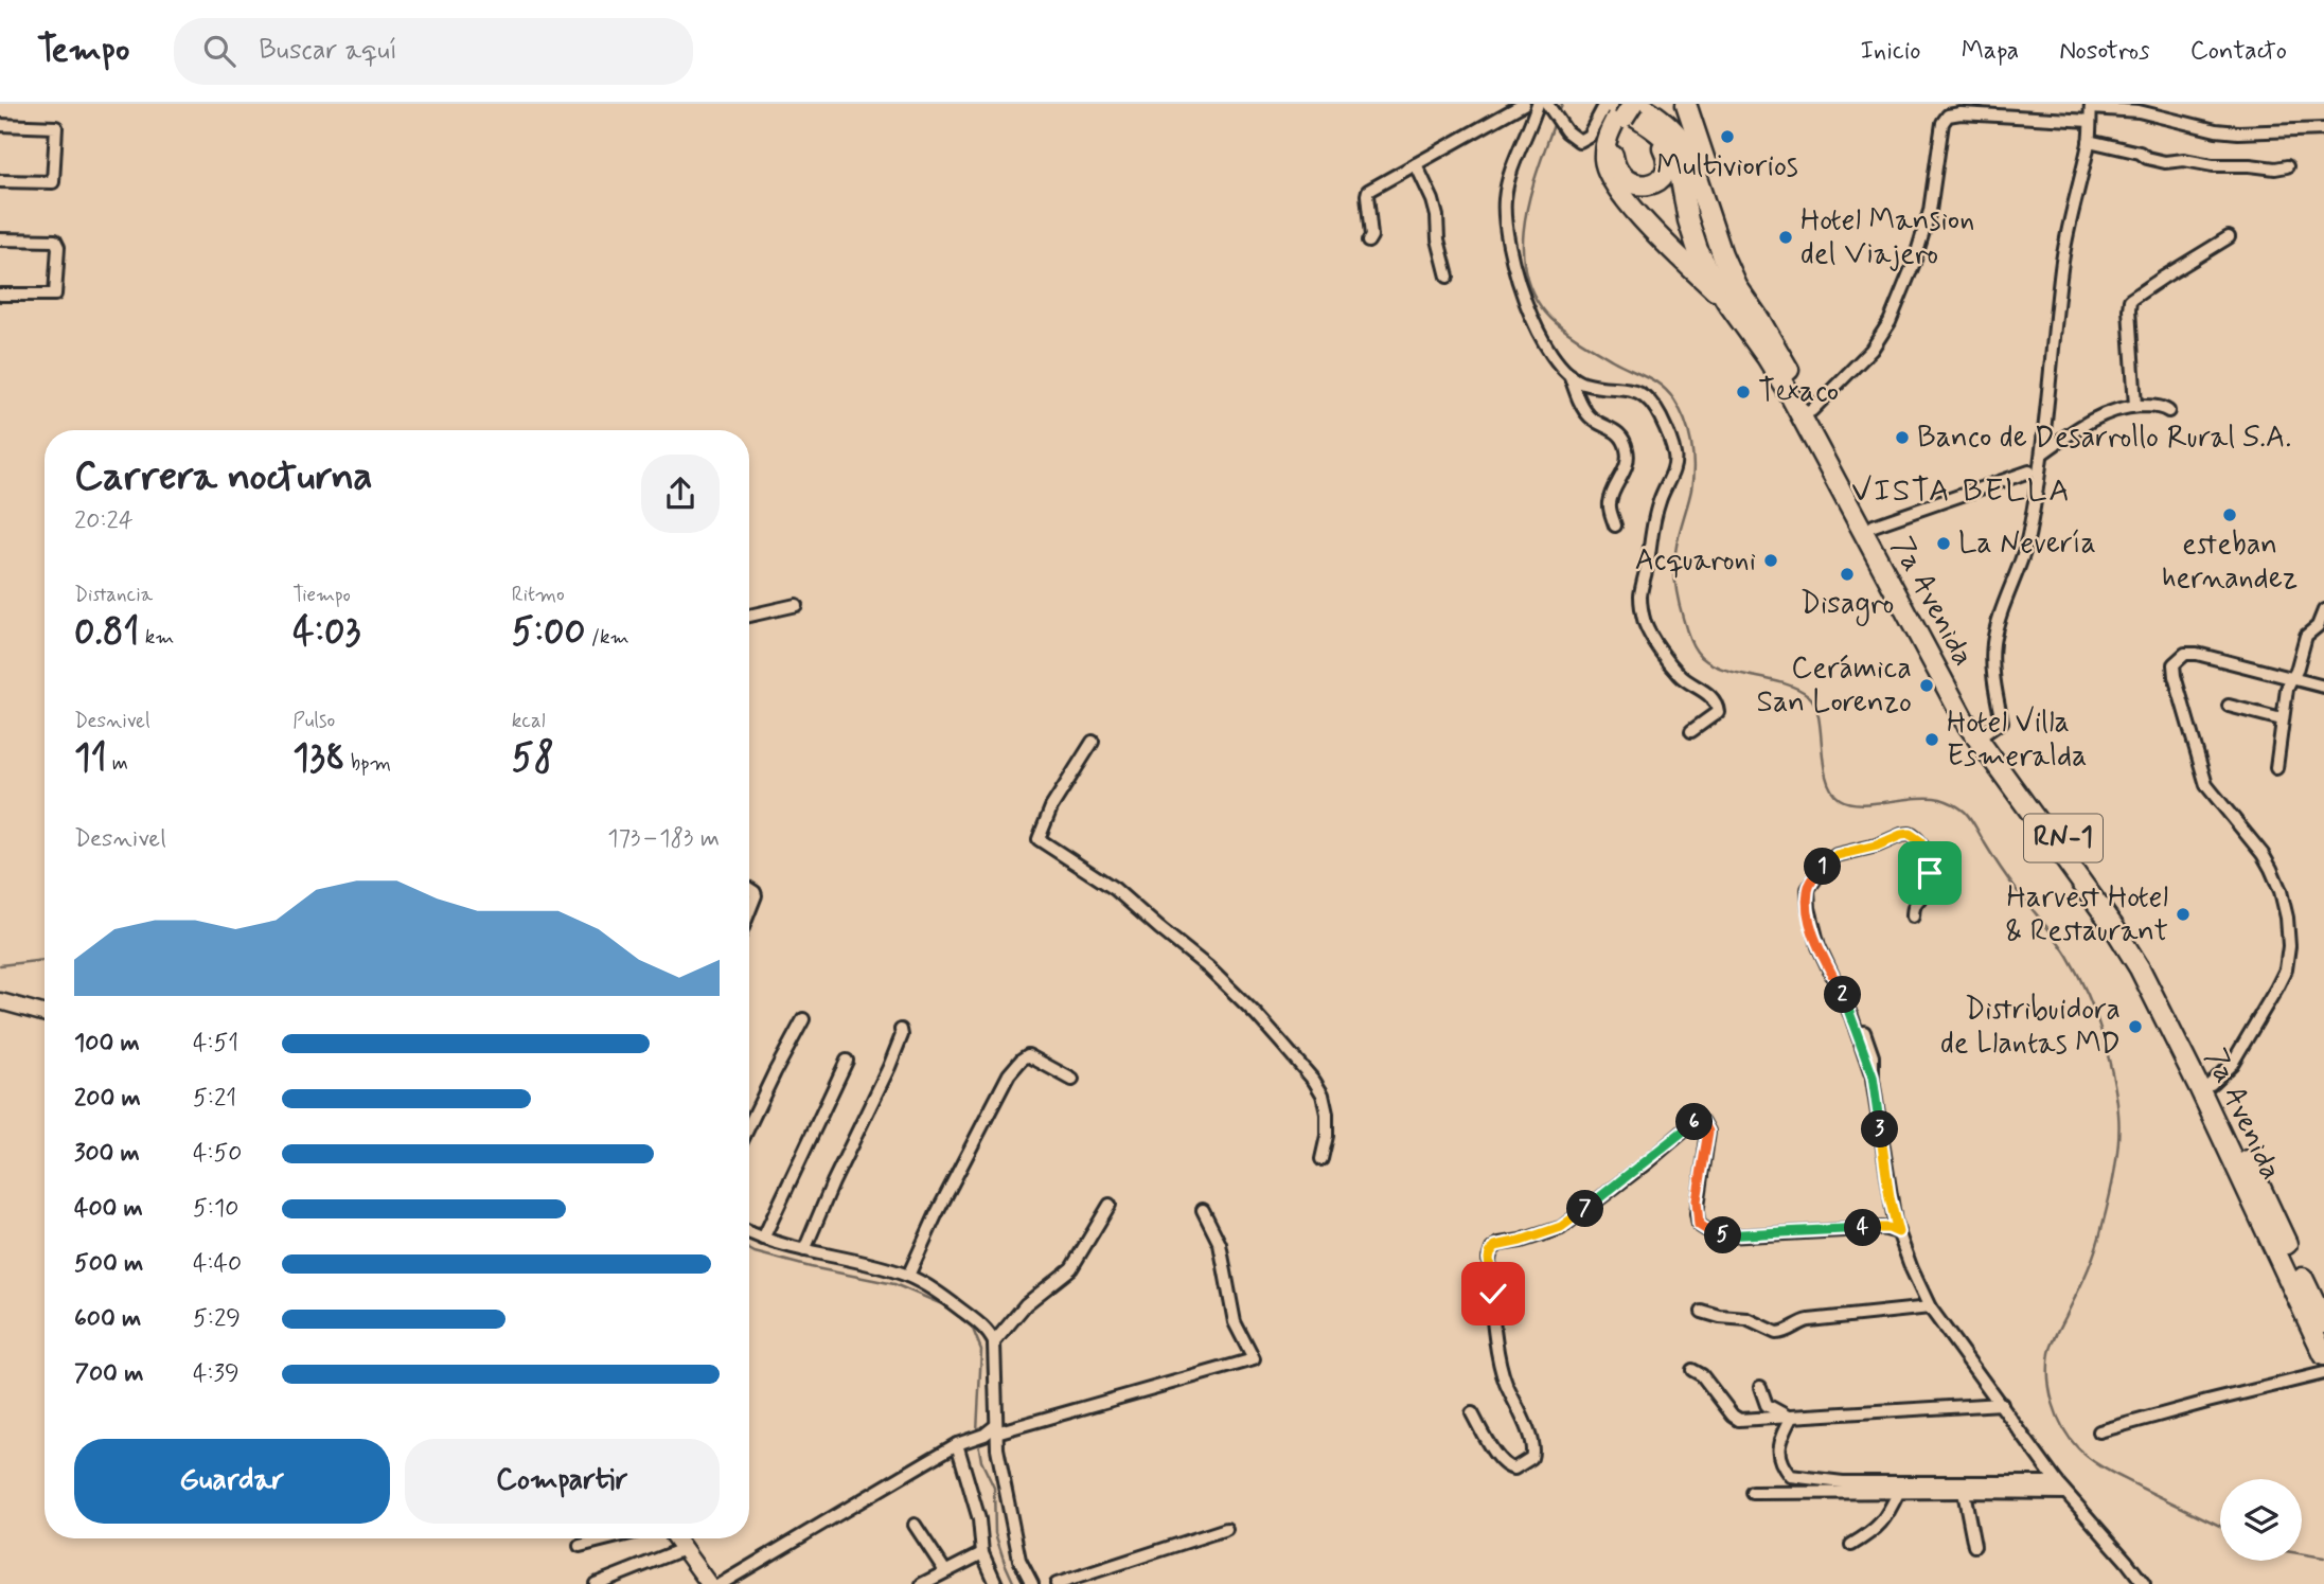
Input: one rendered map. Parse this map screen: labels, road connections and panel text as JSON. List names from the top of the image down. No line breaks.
{"streets":{"main road":["7a Avenida","RN-1"]},"crossings":[["7a Avenida","RN-1"]],"districts":["VISTA BELLA"],"places":["Multiviorios","Hotel Mansion del Viajero","Texaco","Banco de Desarrollo Rural S.A.","esteban hernandez","La Nevería","Acquaroni","Disagro","Cerámica San Lorenzo","Hotel Villa Esmeralda","Harvest Hotel & Restaurant","Distribuidora de Llantas MD"],"page":{"header":"Tempo","search":"Buscar aquí","nav":["Inicio","Mapa","Nosotros","Contacto"],"heading":["Carrera nocturna","20:24"],"stats":[["Distancia","0.81 km"],["Tiempo","4:03"],["Ritmo","5:00 /km"],["Desnivel","11 m"],["Pulso","138 bpm"],["kcal","58"]],"chart":["Desnivel","173–183 m"],"pins":["1","2","6","3","7","4","5"],"list":[{"name":"100 m","note":"4:51"},{"name":"200 m","note":"5:21"},{"name":"300 m","note":"4:50"},{"name":"400 m","note":"5:10"},{"name":"500 m","note":"4:40"},{"name":"600 m","note":"5:29"},{"name":"700 m","note":"4:39"}],"buttons":["Guardar","Compartir"]}}
